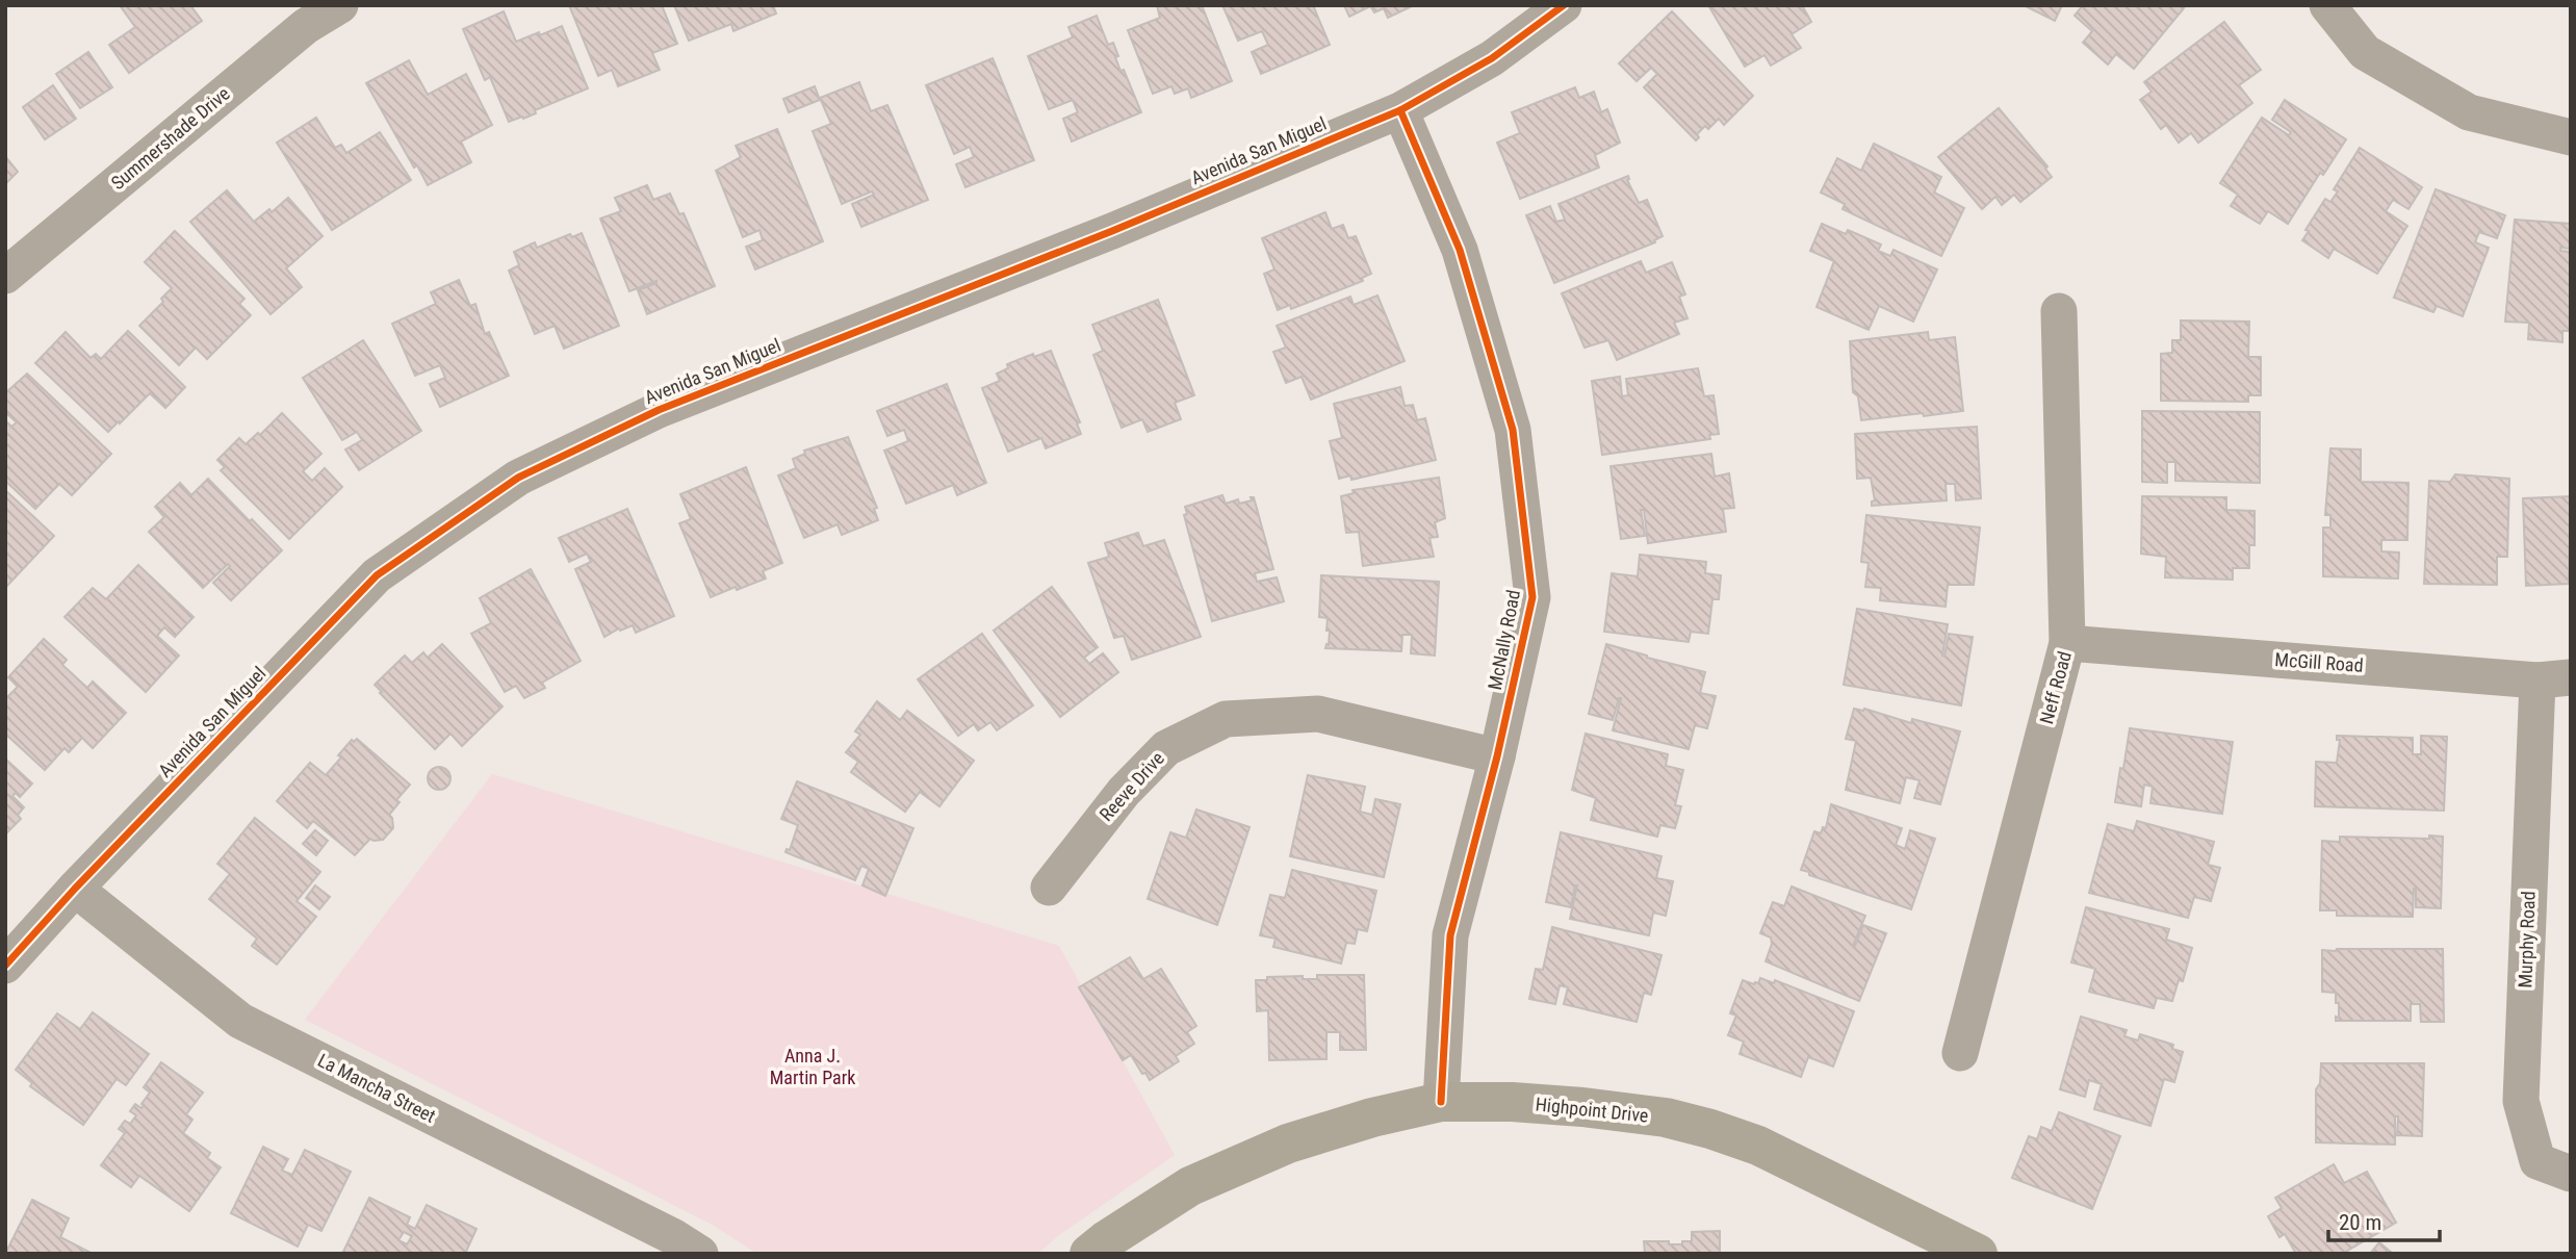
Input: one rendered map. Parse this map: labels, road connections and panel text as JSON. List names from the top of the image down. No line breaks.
{"streets":{"street":["Summershade Drive","Avenida San Miguel","McNally Road","McGill Road","Neff Road","Reeve Drive","Murphy Road","La Mancha Street","Highpoint Drive"]},"crossings":[["Avenida San Miguel","McNally Road"],["Avenida San Miguel","La Mancha Street"],["McNally Road","Reeve Drive"],["McNally Road","Highpoint Drive"],["McGill Road","Neff Road"],["McGill Road","Murphy Road"]],"parks":["Anna J. Martin Park"],"scale_bar":"20 m"}
